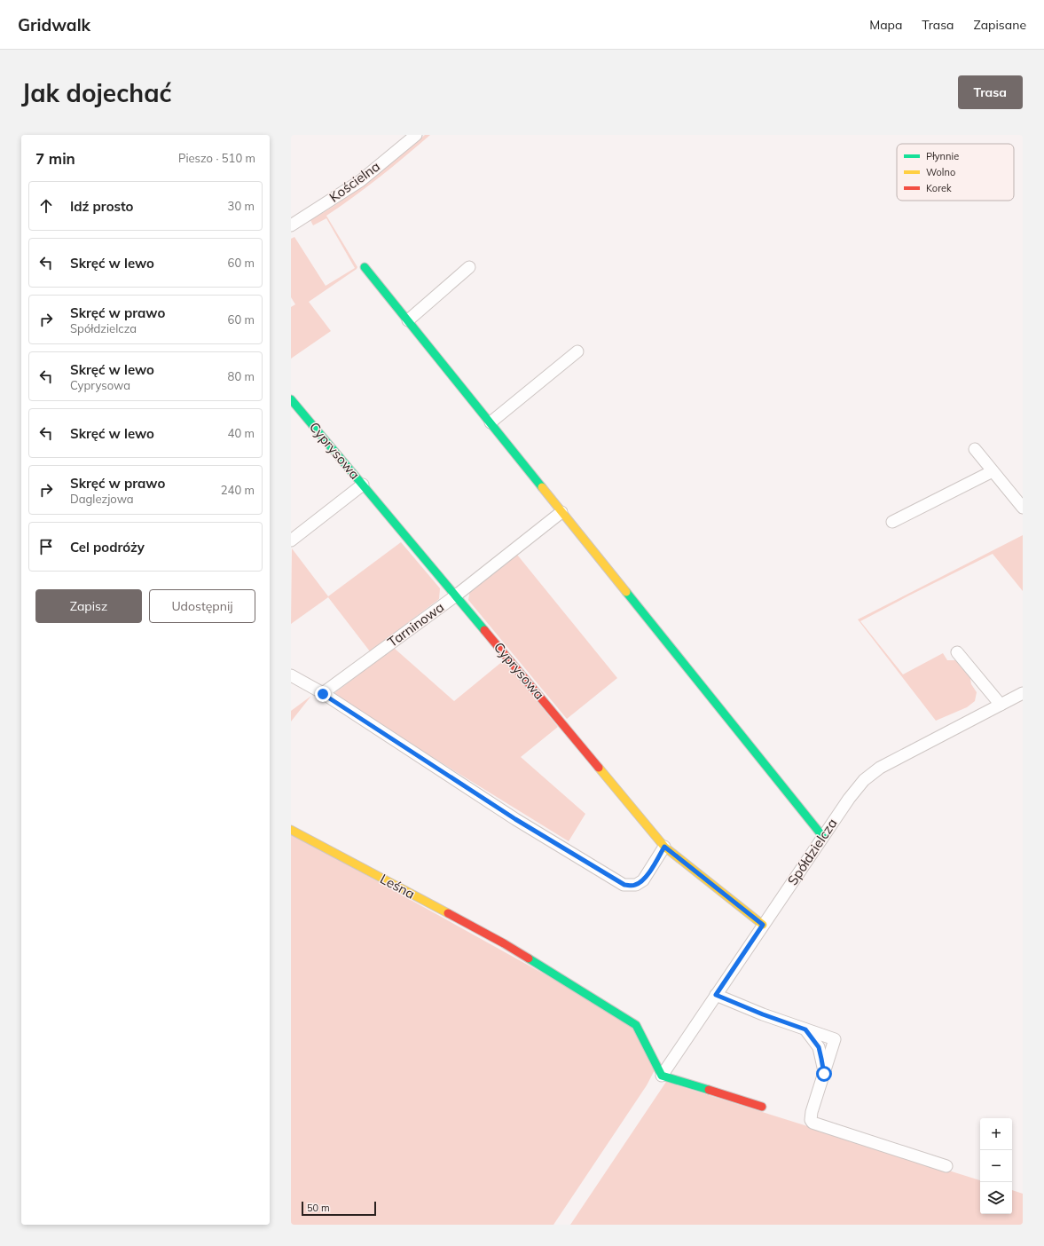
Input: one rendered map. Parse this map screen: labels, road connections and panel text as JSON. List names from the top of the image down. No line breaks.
{"streets":{"street":["Kościelna","Cyprysowa","Tarninowa","Spółdzielcza","Leśna"]},"crossings":[["Cyprysowa","Tarninowa"],["Cyprysowa","Spółdzielcza"],["Spółdzielcza","Leśna"]],"legend":["Płynnie","Wolno","Korek"],"scale_bar":"50 m","page":{"header":"Gridwalk","nav":["Mapa","Trasa","Zapisane"],"buttons":["Trasa",["Zapisz","Udostępnij"]],"title":"Jak dojechać","heading":["7 min","Pieszo · 510 m"],"list":[["Idź prosto","30 m"],["Skręć w lewo","60 m"],["Skręć w prawo","Spółdzielcza","60 m"],["Skręć w lewo","Cyprysowa","80 m"],["Skręć w lewo","40 m"],["Skręć w prawo","Daglezjowa","240 m"],"Cel podróży"],"map_buttons":["+","−"],"scale":"50 m"}}
